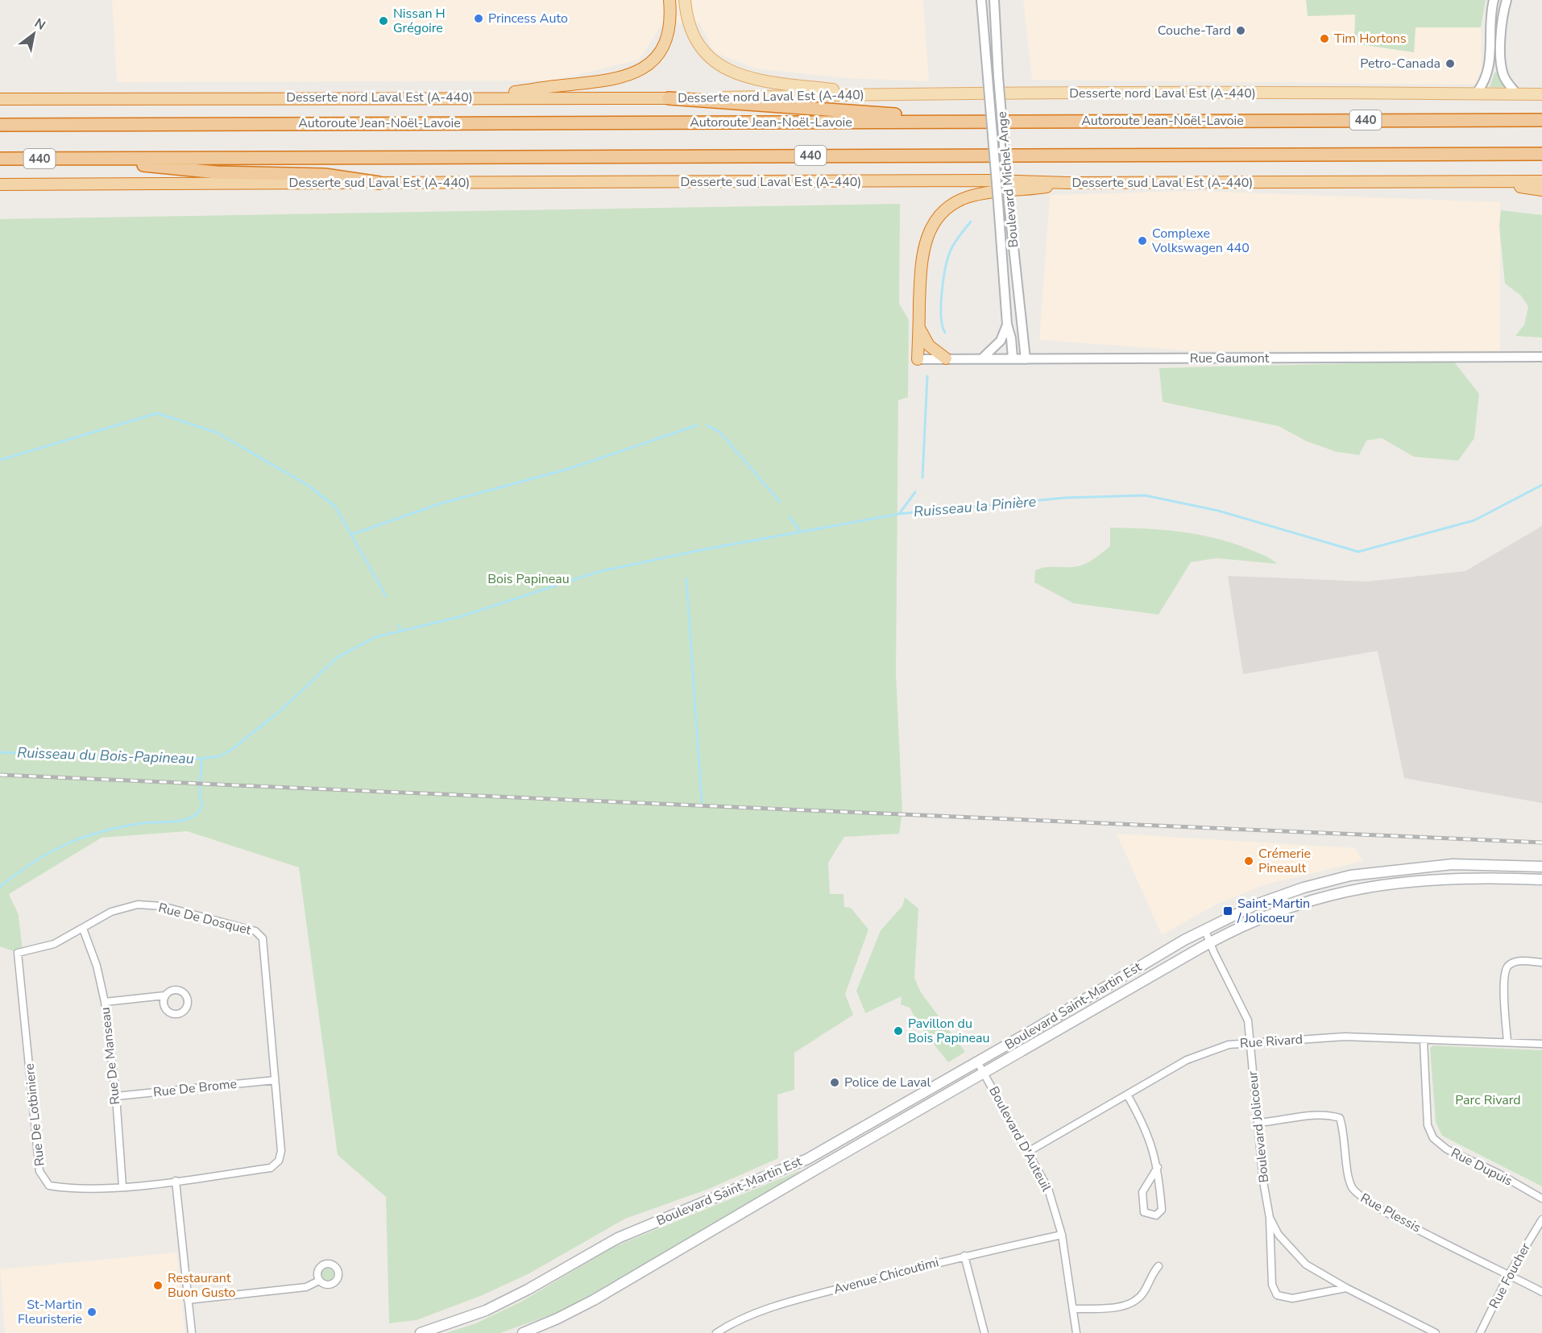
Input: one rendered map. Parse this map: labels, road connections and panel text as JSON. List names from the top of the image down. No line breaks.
{"streets":{"highway":["Desserte nord Laval Est (A-440)","440","Autoroute Jean-Noël-Lavoie","Desserte sud Laval Est (A-440)"],"main road":["Boulevard Saint-Martin Est"],"street":["Boulevard Michel-Ange","Rue Gaumont","Rue De Dosquet","Rue Rivard","Rue De Manseau","Rue De Brome","Rue De Lotbiniere","Boulevard Jolicoeur","Boulevard D'Auteuil","Rue Dupuis","Rue Plessis","Avenue Chicoutimi","Rue Foucher"]},"crossings":[["Boulevard Michel-Ange","Rue Gaumont"],["Rue De Dosquet","Rue De Manseau"],["Rue De Dosquet","Rue De Brome"],["Rue De Dosquet","Rue De Lotbiniere"],["Boulevard Saint-Martin Est","Boulevard Jolicoeur"],["Boulevard Saint-Martin Est","Boulevard D'Auteuil"],["Rue Rivard","Boulevard Jolicoeur"],["Rue Rivard","Boulevard D'Auteuil"],["Rue Rivard","Rue Dupuis"],["Rue De Manseau","Rue De Brome"],["Rue De Manseau","Rue De Lotbiniere"],["Boulevard Jolicoeur","Rue Plessis"],["Boulevard D'Auteuil","Avenue Chicoutimi"],["Rue Plessis","Rue Foucher"]],"water":["Ruisseau la Pinière","Ruisseau du Bois-Papineau"],"parks":["Bois Papineau","Parc Rivard"],"places":{"other":["Princess Auto","Nissan H Grégoire","Couche-Tard","Tim Hortons","Petro-Canada","Complexe Volkswagen 440","Crémerie Pineault","Pavillon du Bois Papineau","Police de Laval","Restaurant Buon Gusto","St-Martin Fleuristerie"],"transit":["Saint-Martin / Jolicoeur"]},"north":"top right"}
